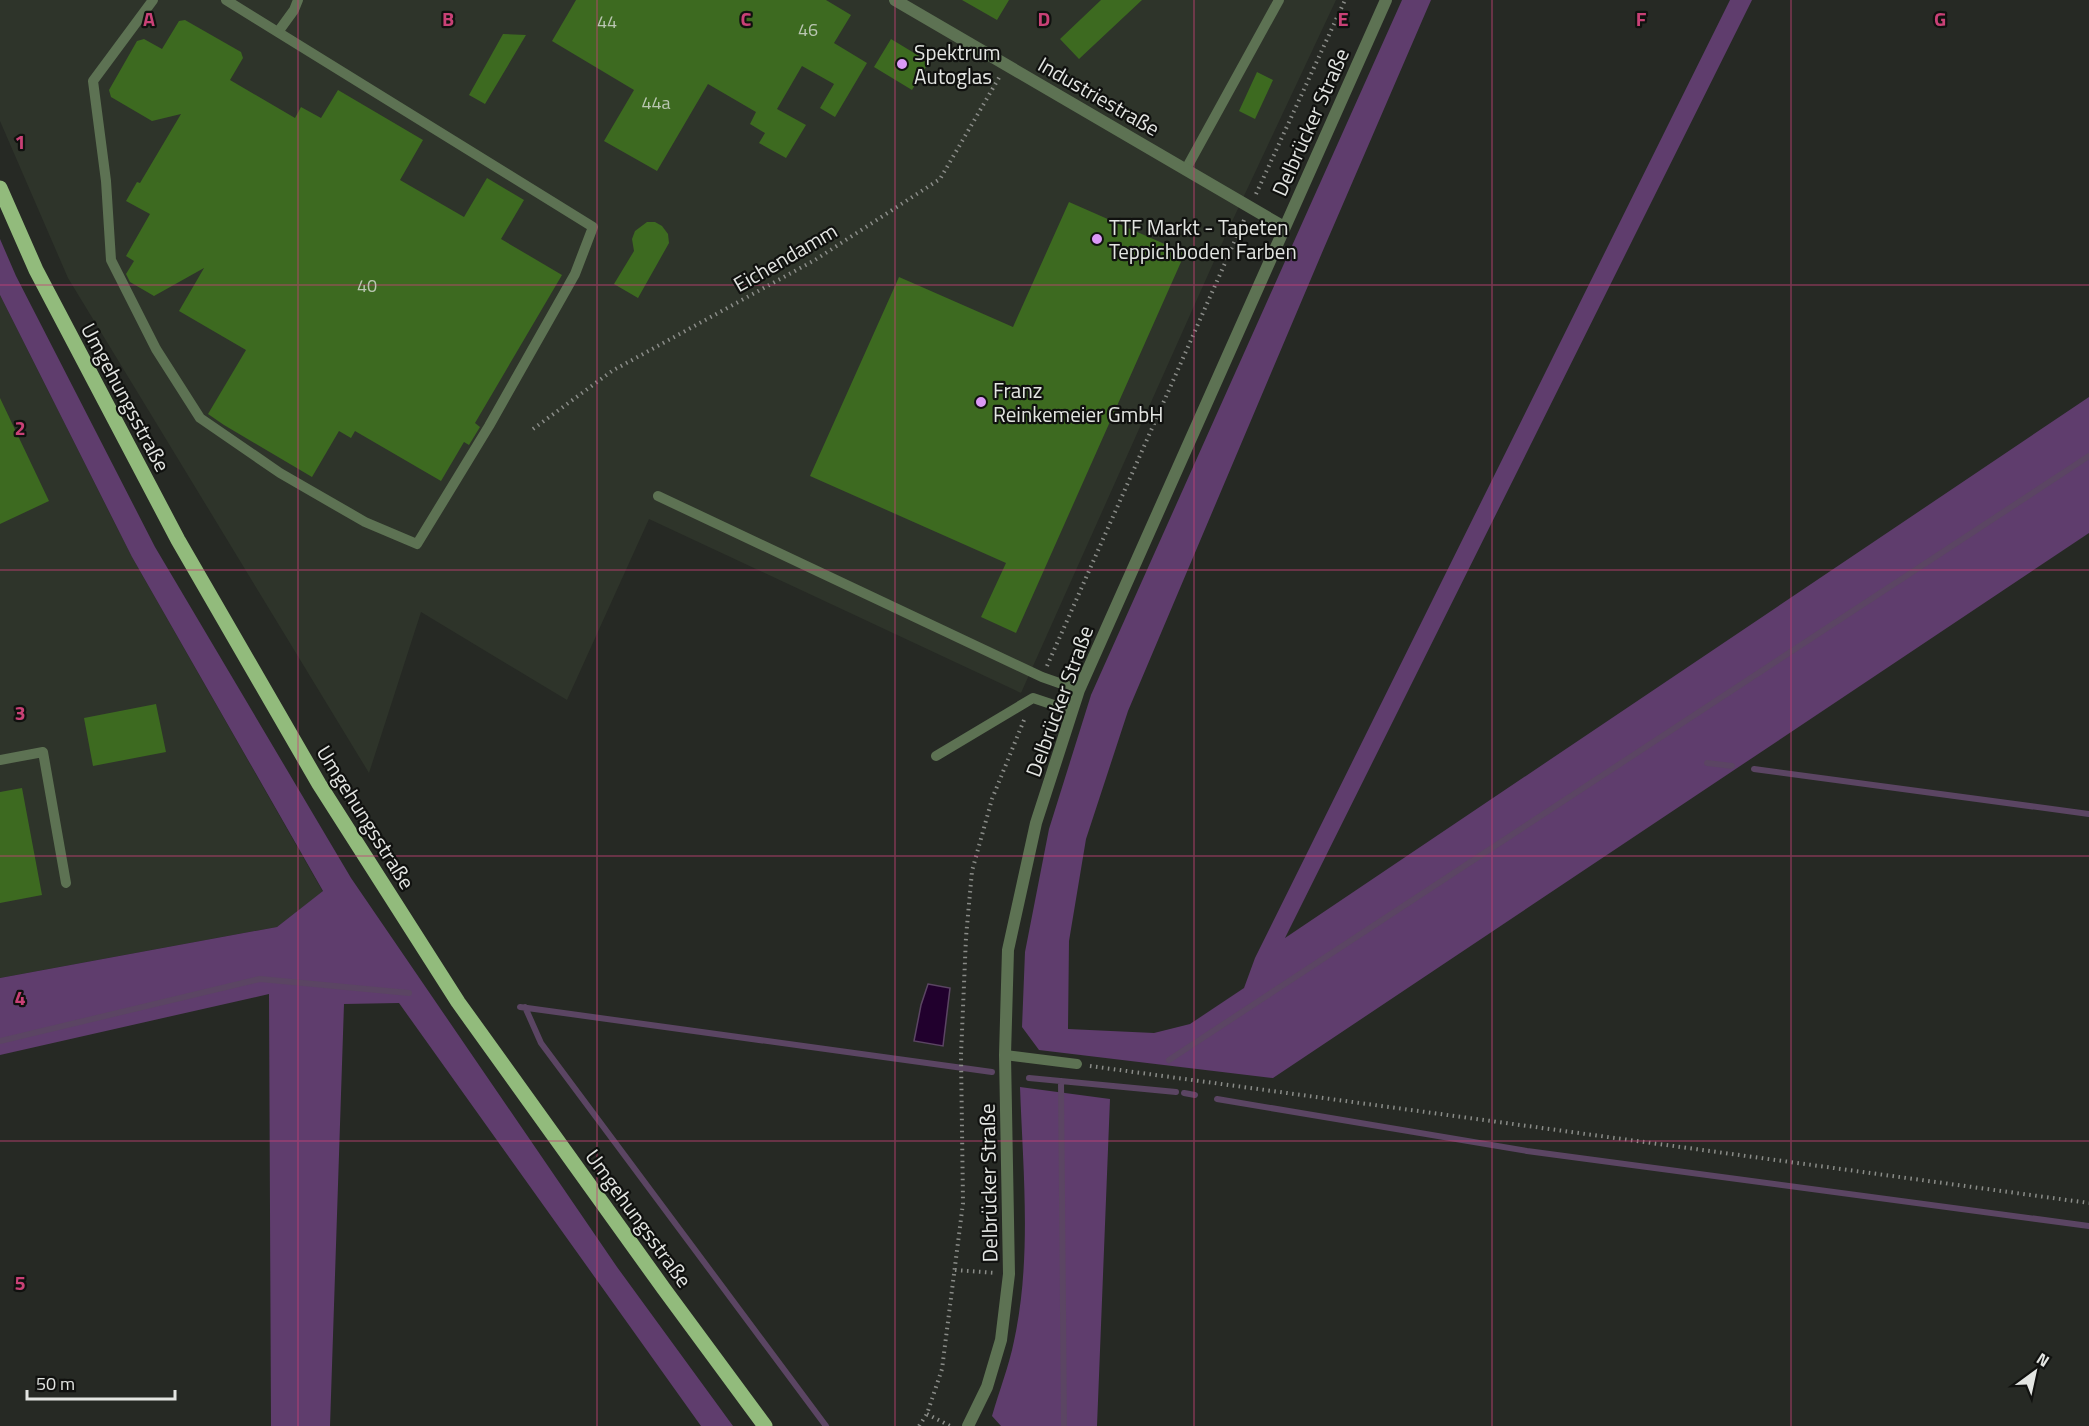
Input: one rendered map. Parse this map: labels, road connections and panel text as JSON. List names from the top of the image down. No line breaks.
{"streets":{"main road":["Umgehungsstraße"],"street":["Industriestraße","Delbrücker Straße"],"path":["Eichendamm"]},"crossings":[["Industriestraße","Delbrücker Straße"],["Industriestraße","Eichendamm"]],"places":["Spektrum Autoglas","TTF Markt - Tapeten Teppichboden Farben","Franz Reinkemeier GmbH"],"house_numbers":["44","46","44a","40"],"scale_bar":"50 m","north":"top right","grid":{"columns":["A","B","C","D","E","F","G"],"rows":["1","2","3","4","5"]}}
